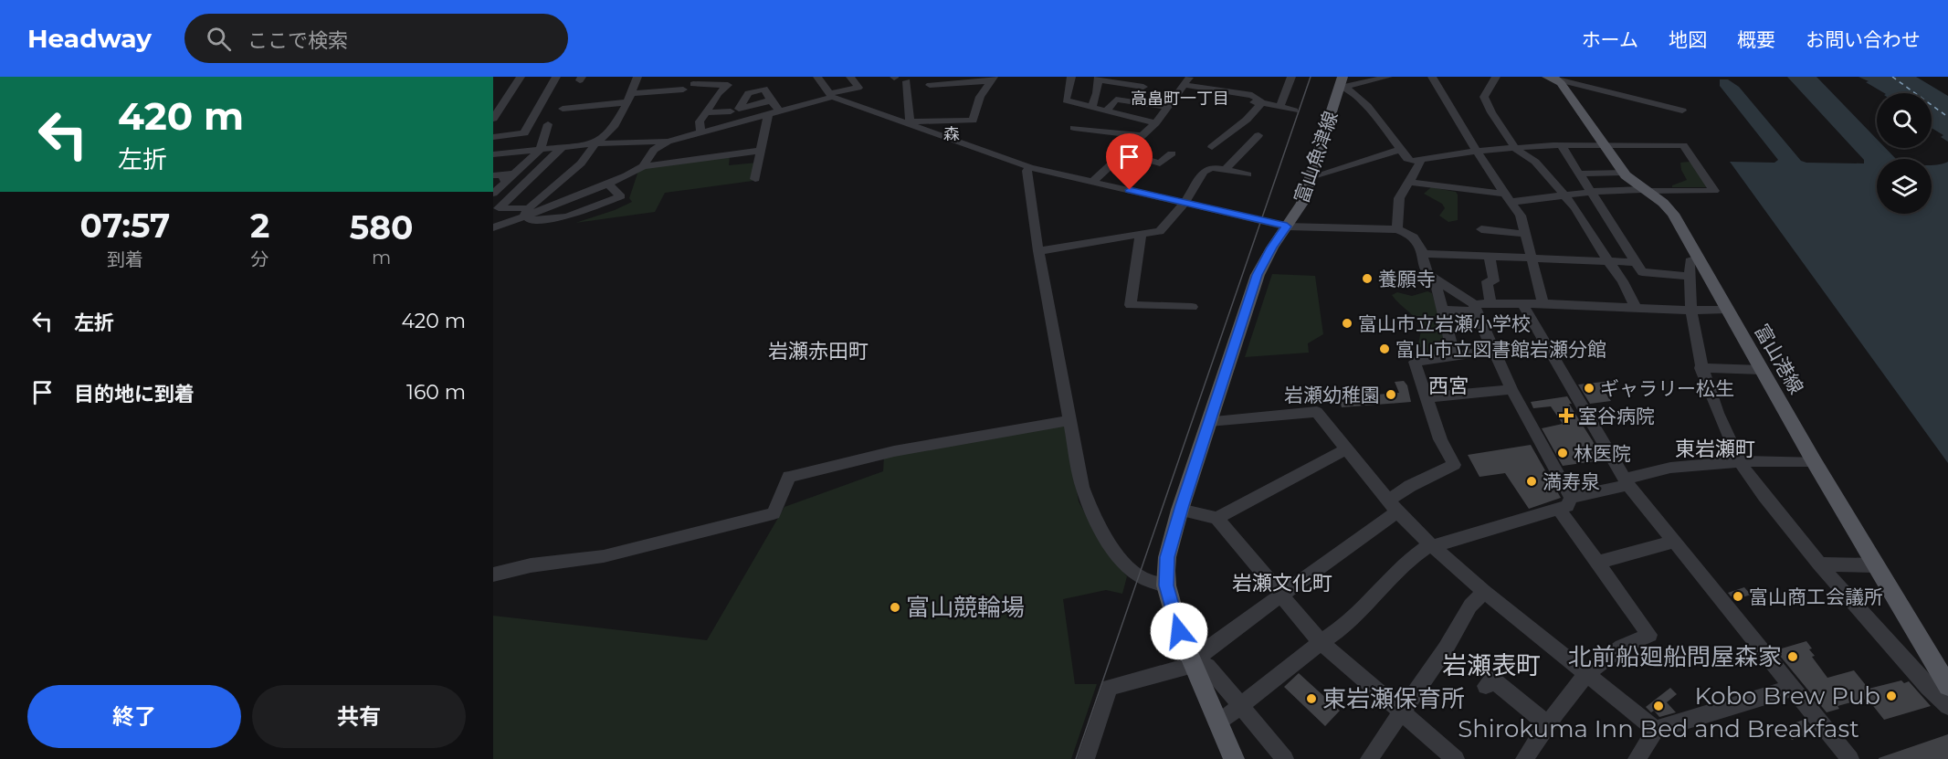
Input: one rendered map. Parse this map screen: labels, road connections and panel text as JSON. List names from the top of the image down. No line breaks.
{"streets":{"main road":["富山魚津線","富山港線"]},"districts":["高畠町一丁目","森","岩瀬赤田町","西宮","東岩瀬町","岩瀬文化町","岩瀬表町"],"places":{"other":["養願寺","富山市立岩瀬小学校","富山市立図書館岩瀬分館","ギャラリー松生","岩瀬幼稚園","林医院","満寿泉","富山商工会議所","富山競輪場","北前船廻船問屋森家","Kobo Brew Pub","東岩瀬保育所","Shirokuma Inn Bed and Breakfast"],"health":["室谷病院"]},"page":{"header":"Headway","search":"ここで検索","nav":["ホーム","地図","概要","お問い合わせ"],"turn":["420 m","左折"],"eta":["07:57","到着","2","分","580","m"],"list":[{"name":"左折","value":"420 m"},{"name":"目的地に到着","value":"160 m"}],"buttons":["終了","共有"]}}
